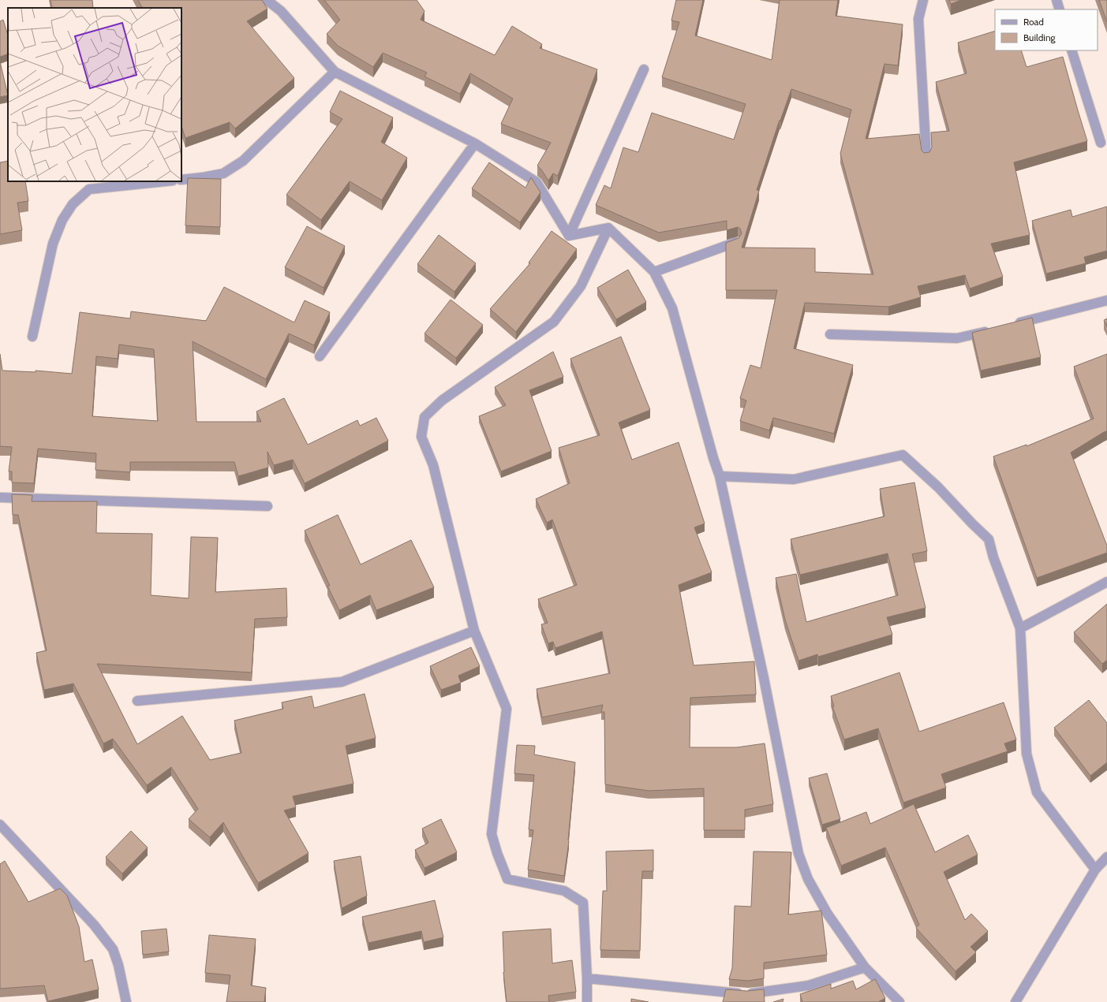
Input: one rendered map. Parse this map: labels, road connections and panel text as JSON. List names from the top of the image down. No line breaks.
{"legend":["Road","Building"]}
